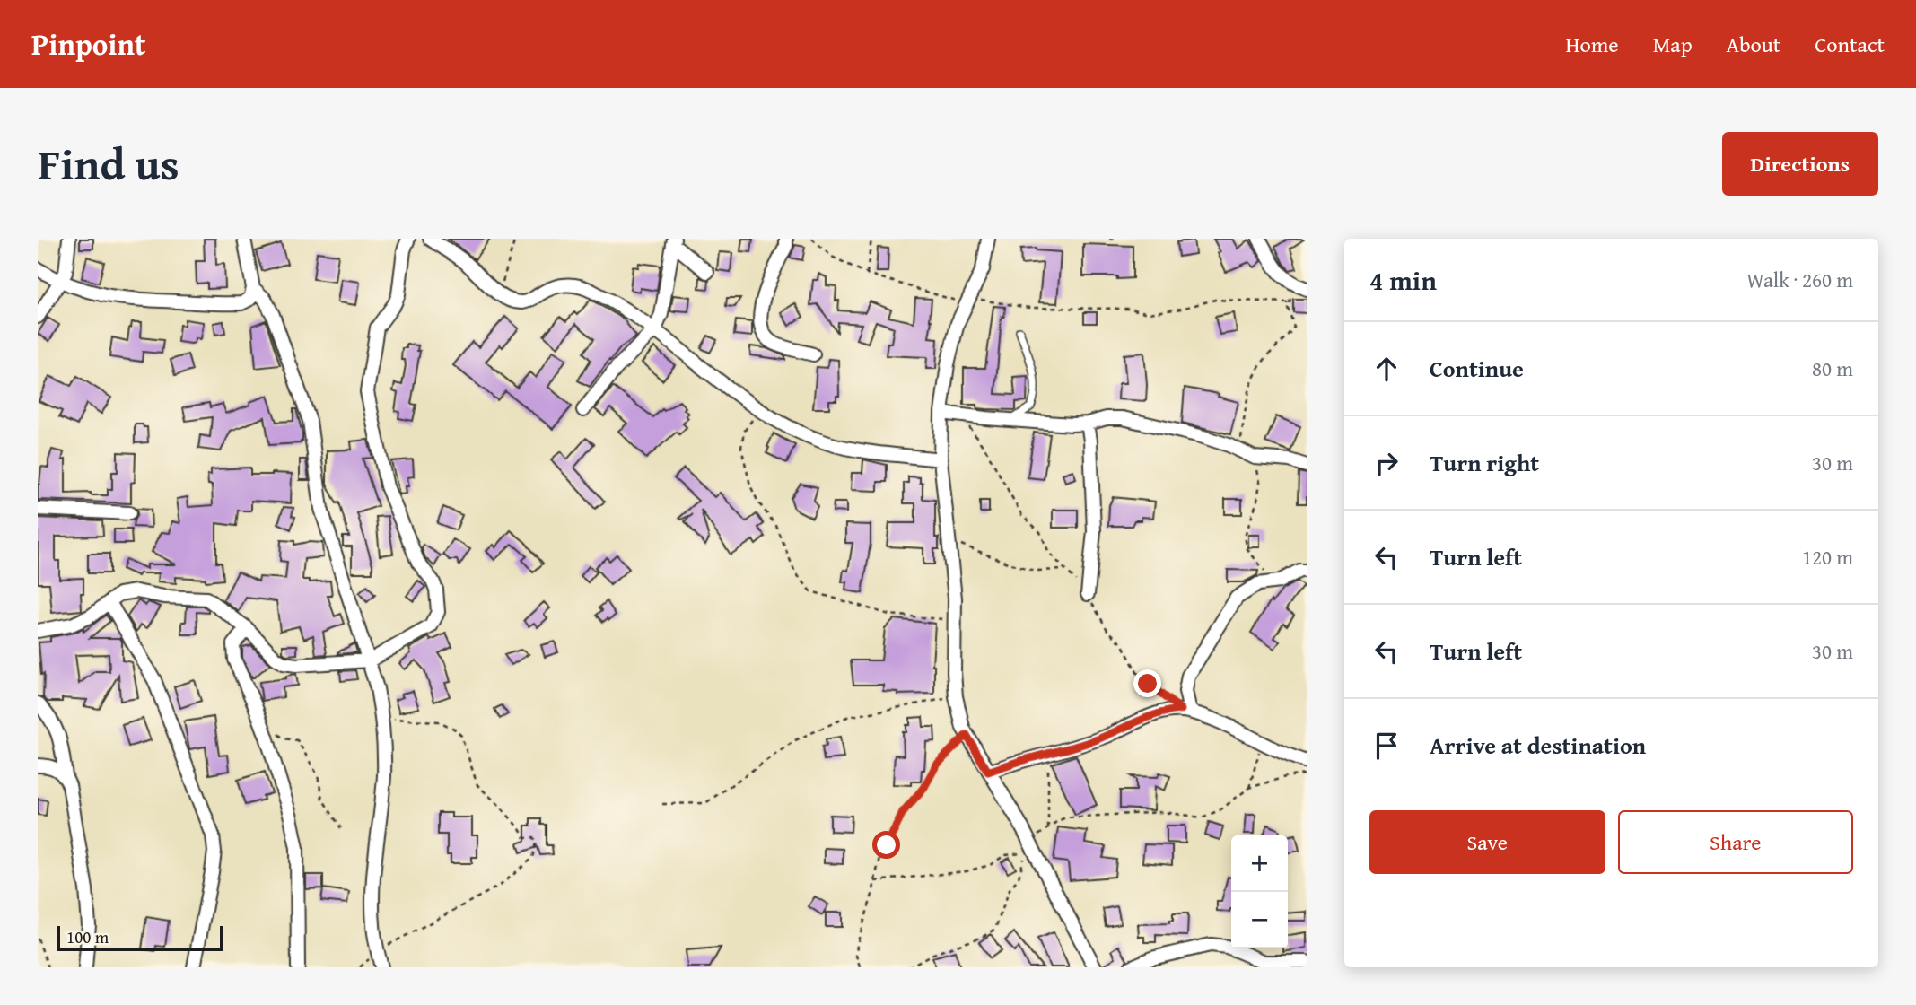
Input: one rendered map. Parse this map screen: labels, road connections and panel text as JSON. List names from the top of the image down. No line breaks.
{"scale_bar":"100 m","page":{"header":"Pinpoint","nav":["Home","Map","About","Contact"],"title":"Find us","buttons":["Directions",["Save","Share"]],"heading":["4 min","Walk · 260 m"],"list":[["Continue","80 m"],["Turn right","30 m"],["Turn left","120 m"],["Turn left","30 m"],"Arrive at destination"],"map_buttons":["+","−"],"scale":"100 m"}}
